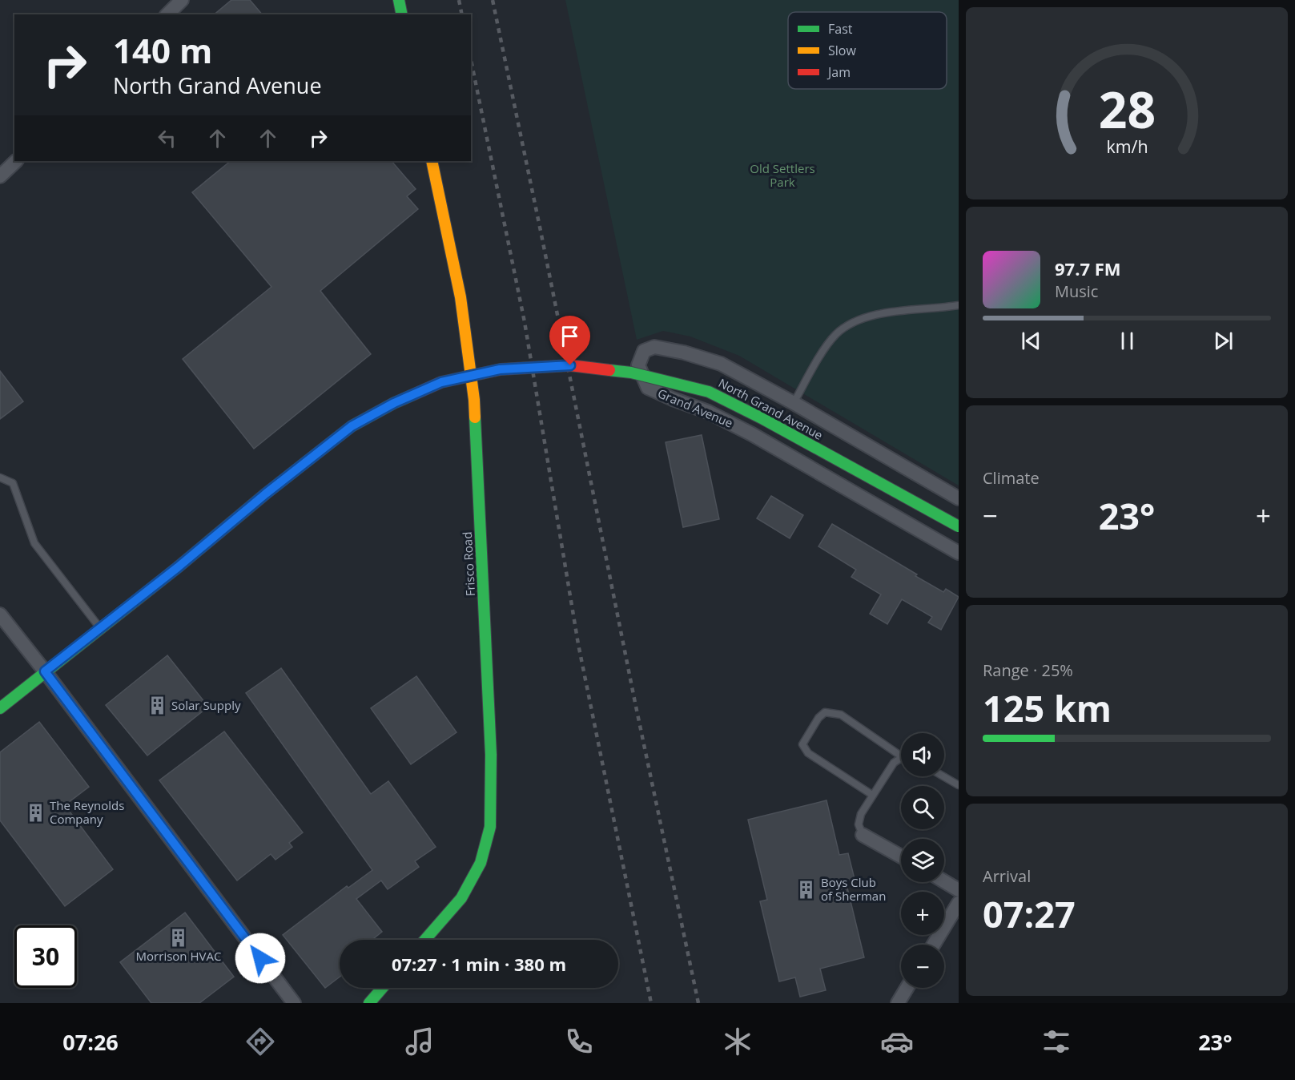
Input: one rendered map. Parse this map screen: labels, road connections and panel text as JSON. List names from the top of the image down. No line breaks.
{"streets":{"main road":["North Grand Avenue","Frisco Road"],"street":["Grand Avenue"]},"parks":["Old Settlers Park"],"places":{"building":["Solar Supply","The Reynolds Company","Boys Club of Sherman","Morrison HVAC"]},"legend":["Fast","Slow","Jam"],"page":{"turn":["140 m","North Grand Avenue"],"song":["97.7 FM","Music"],"tile":["Climate",["Range · 25%","125 km"],["Arrival","07:27"]],"heat":["−","23°","+"],"map_buttons":["+","−"],"limit":"30","trip":"07:27 · 1 min · 380 m","tabs":["07:26","23°"],"gauge":["28","km/h"]}}
